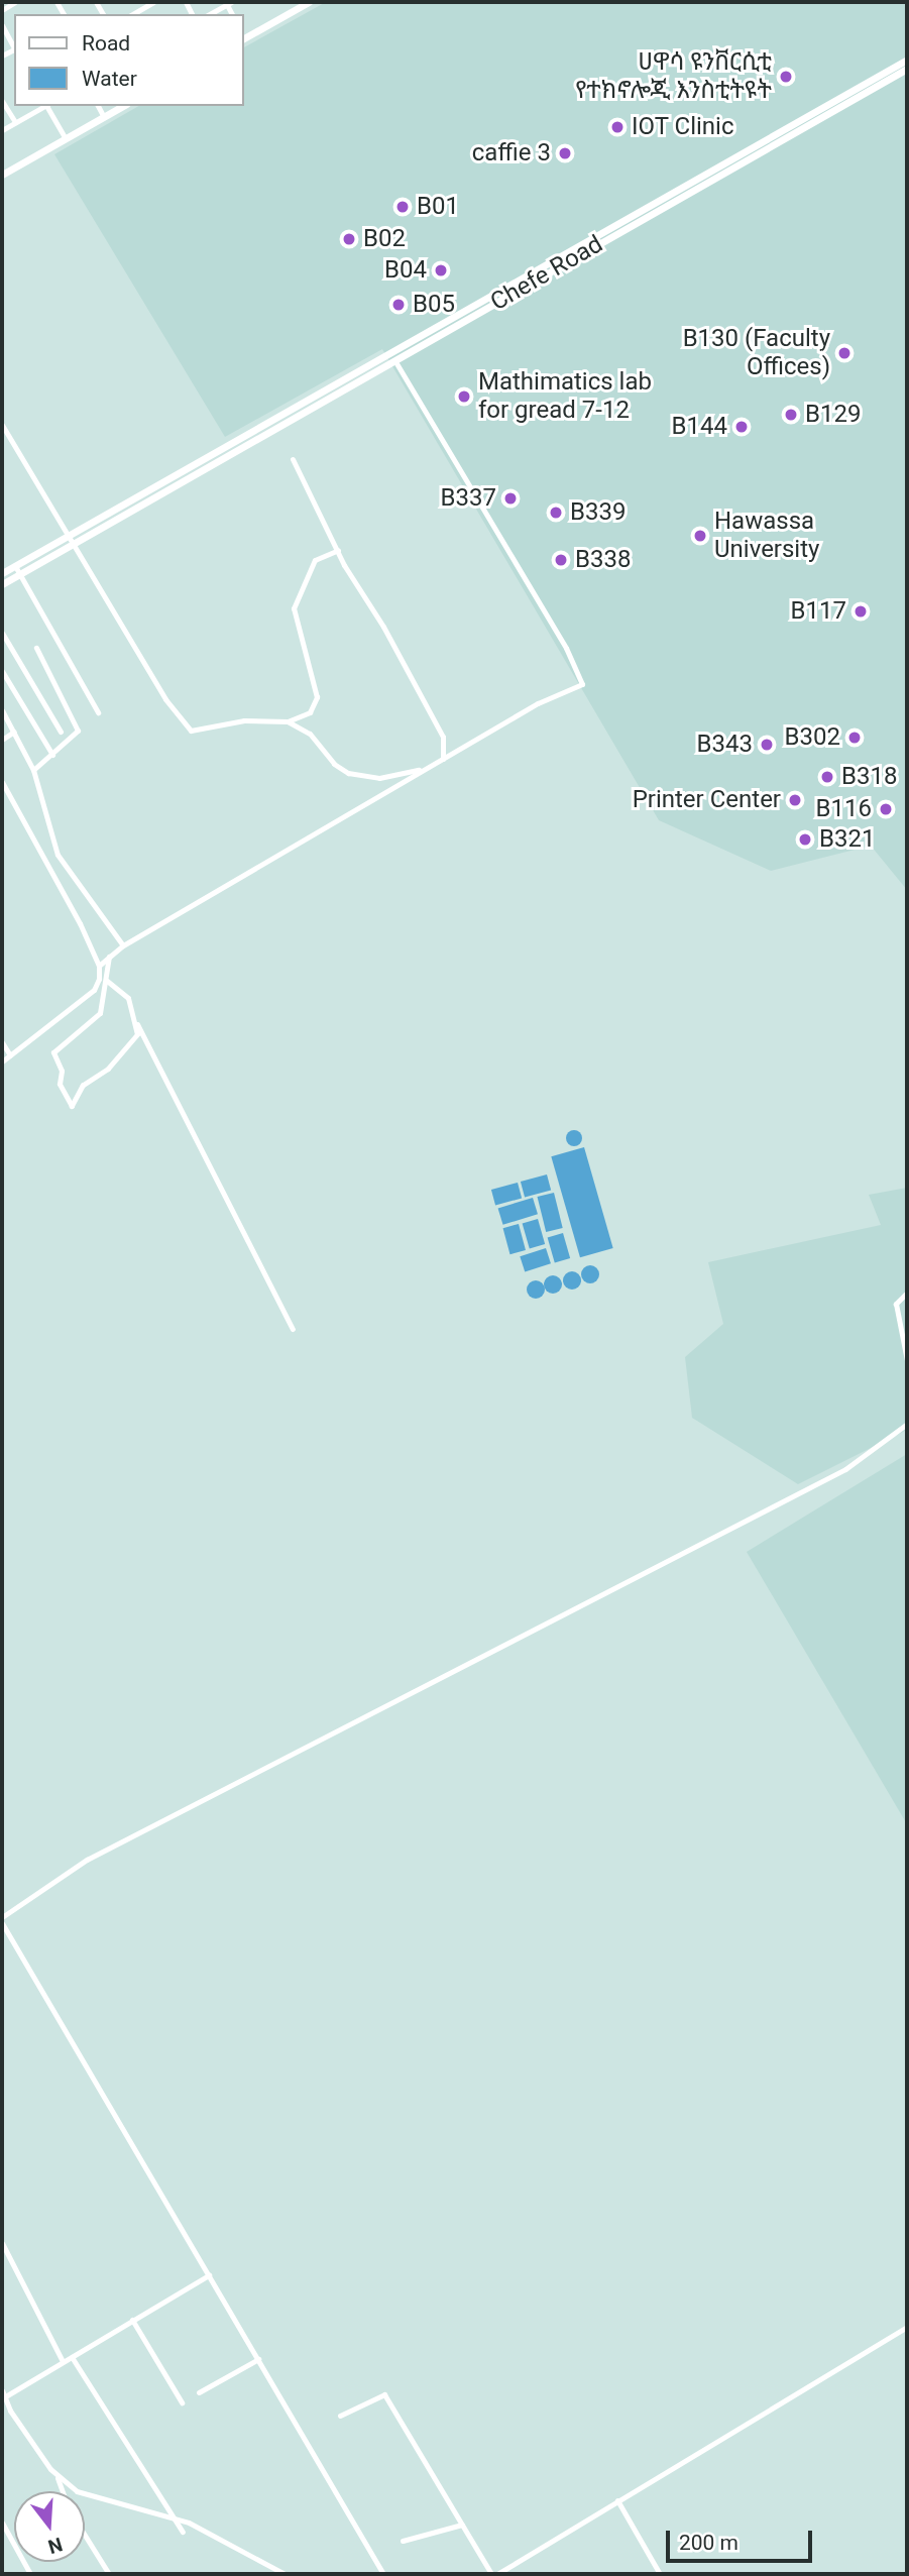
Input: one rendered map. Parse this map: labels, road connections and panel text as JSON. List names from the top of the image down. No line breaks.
{"streets":{"street":["Chefe Road"]},"places":["ሀዋሳ ዩንቨርሲቲ የተክኖሎጂ እንስቲትዩት","IOT Clinic","caffie 3","B01","B02","B04","B05","B130 (Faculty Offices)","Mathimatics lab for gread 7-12","B129","B144","B337","B339","Hawassa University","B338","B117","B302","B343","B318","Printer Center","B116","B321"],"legend":["Road","Water"],"scale_bar":"200 m","north":"bottom"}
